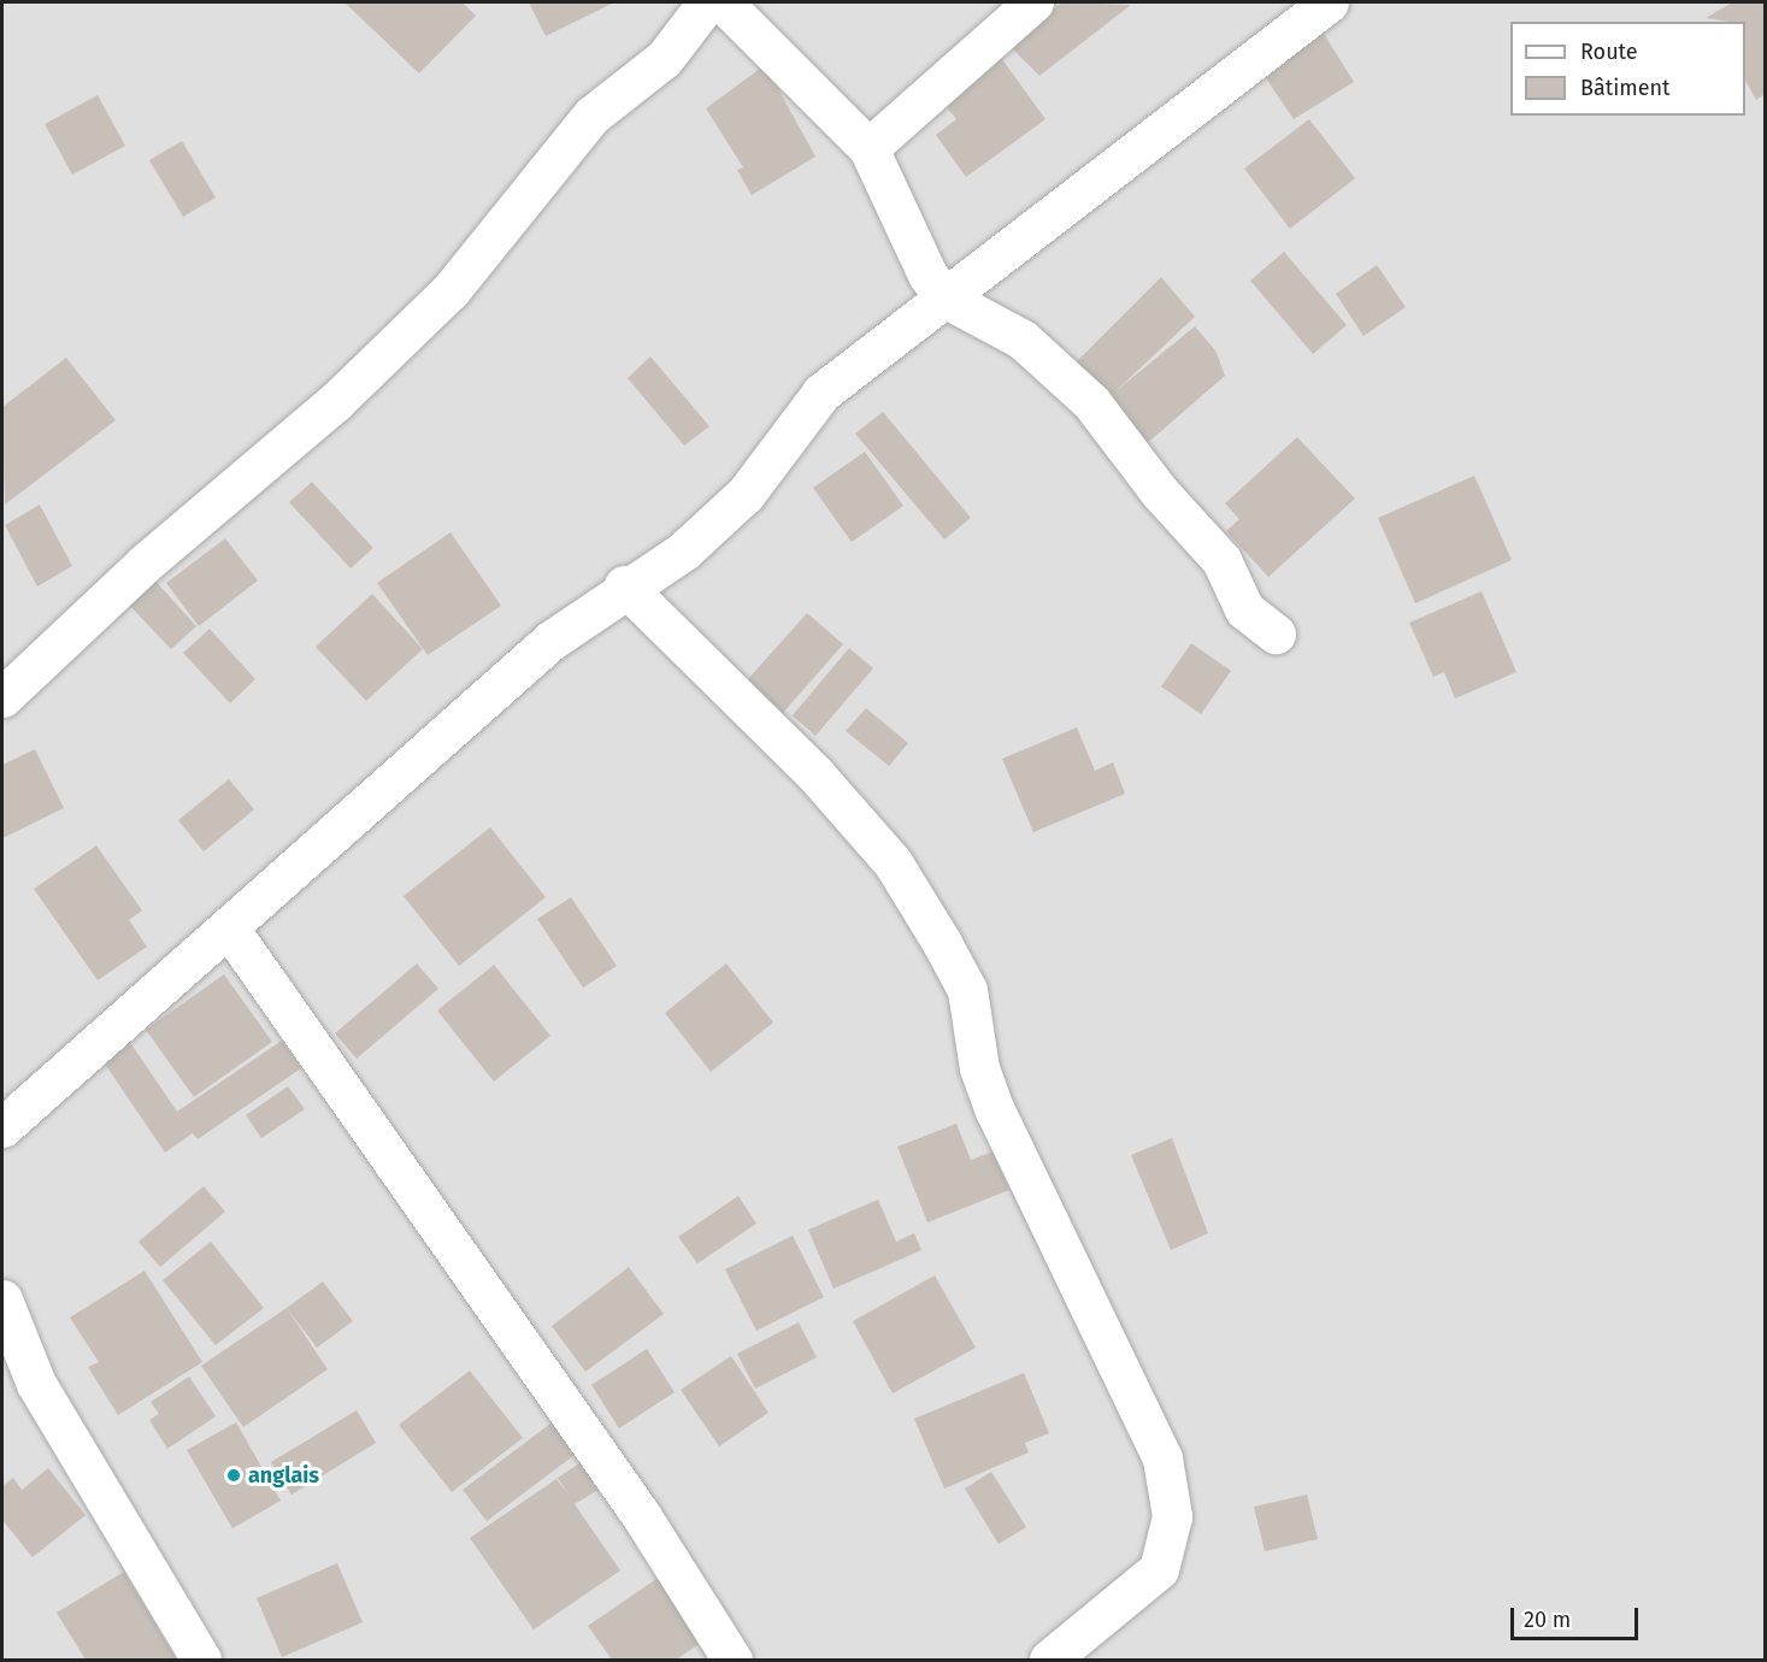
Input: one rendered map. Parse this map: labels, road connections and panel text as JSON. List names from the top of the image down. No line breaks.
{"places":["anglais"],"legend":["Route","Bâtiment"],"scale_bar":"20 m"}
